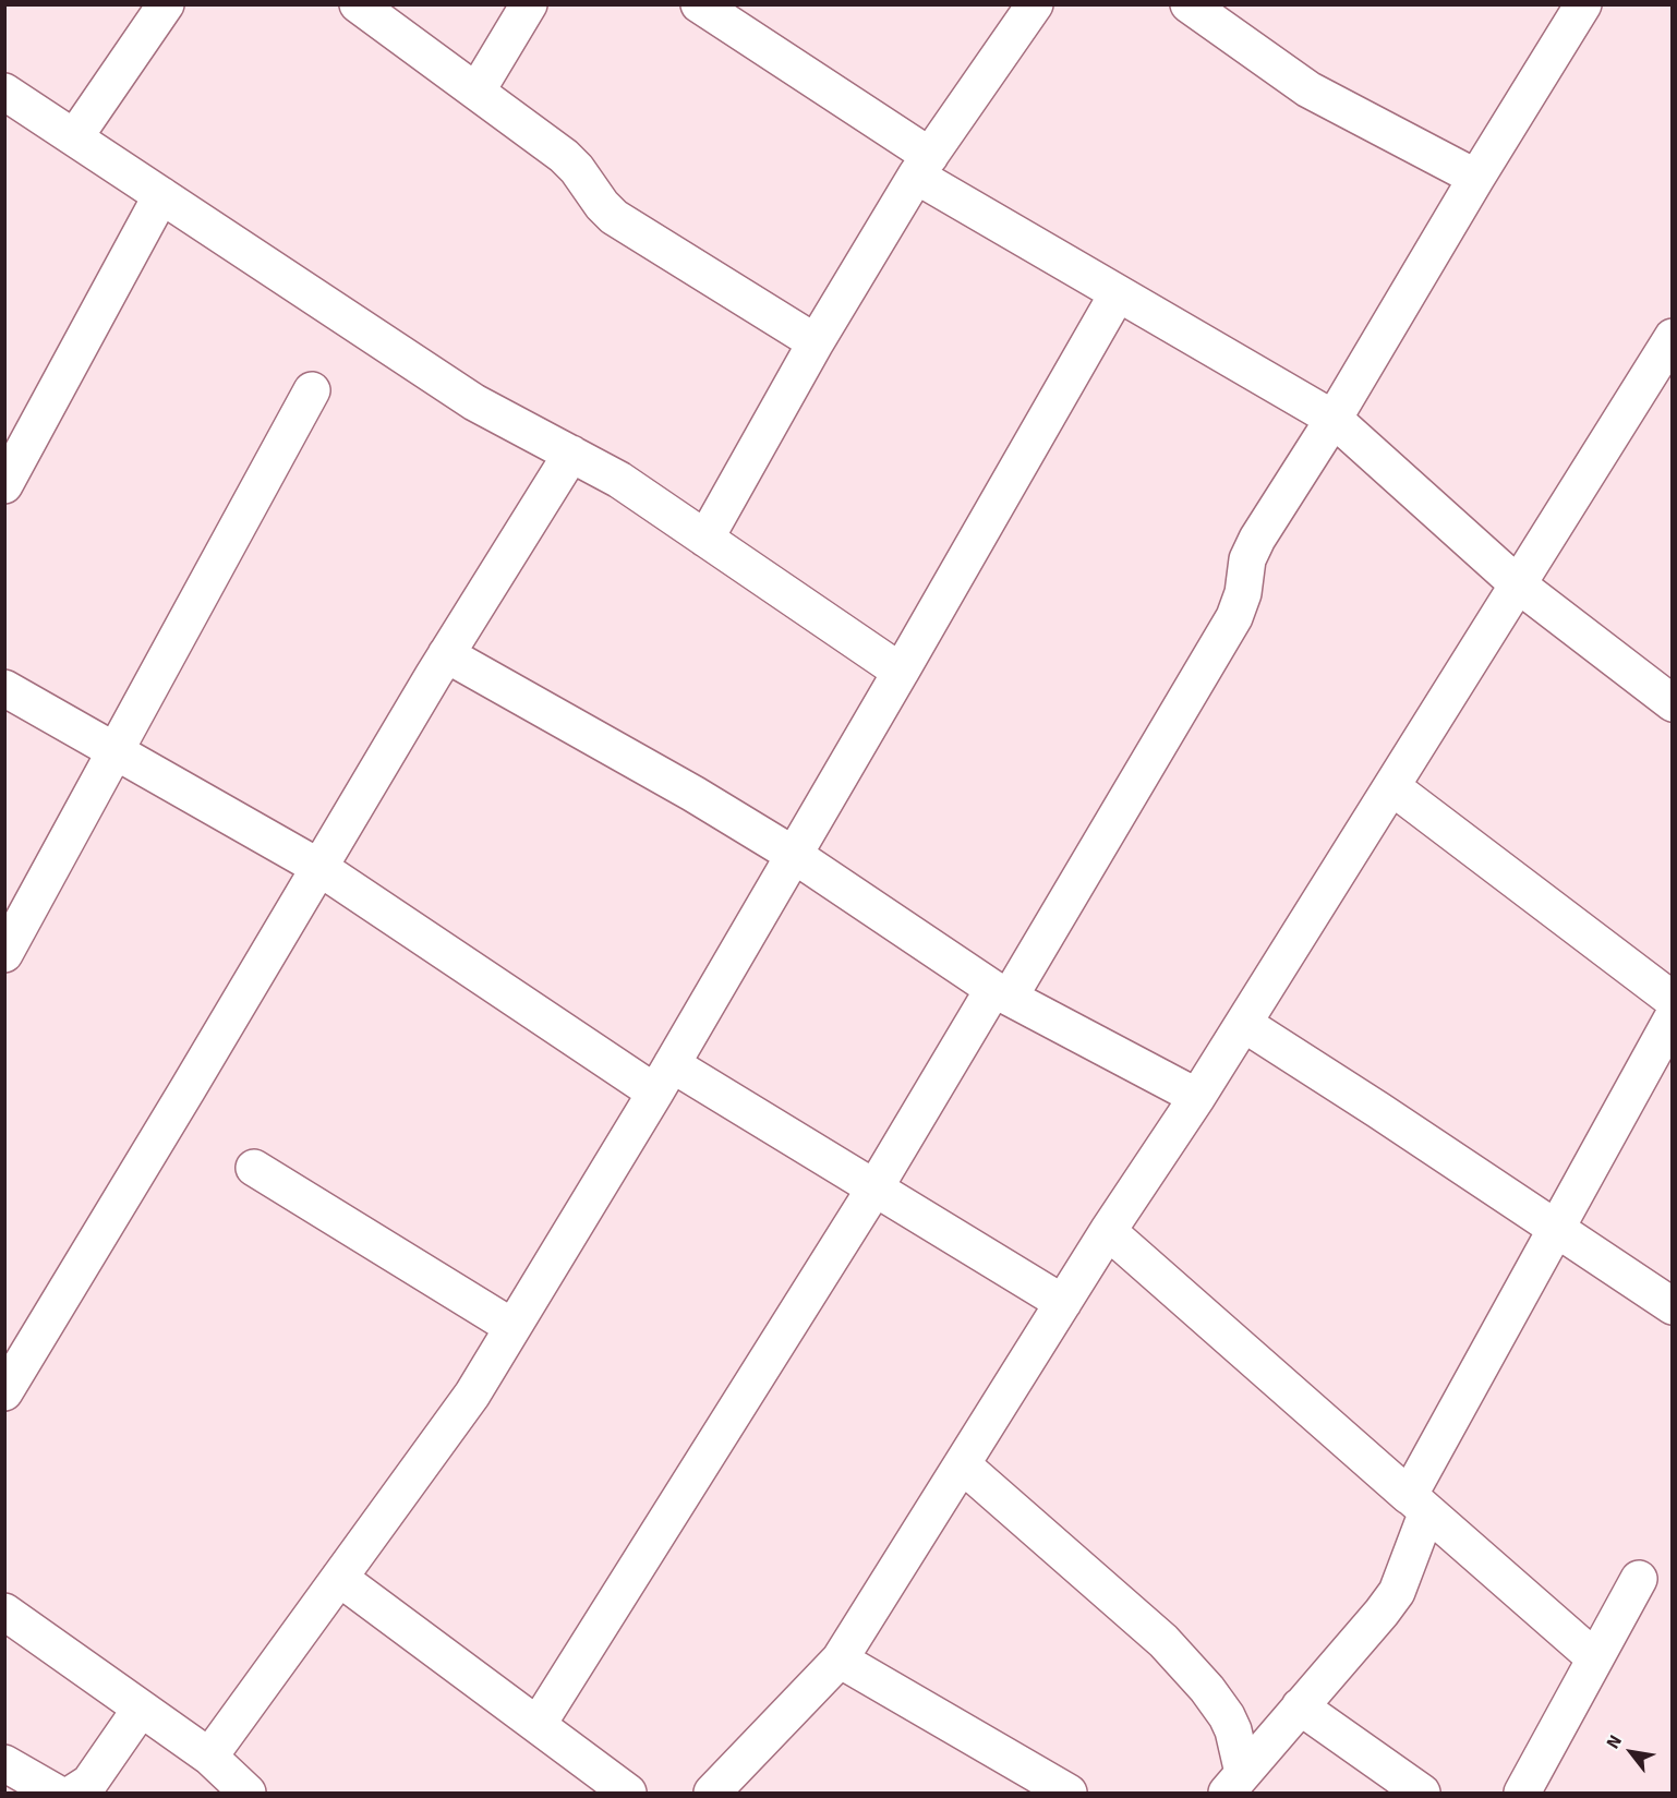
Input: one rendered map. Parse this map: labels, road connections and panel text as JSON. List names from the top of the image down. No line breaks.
{"north":"top left"}
